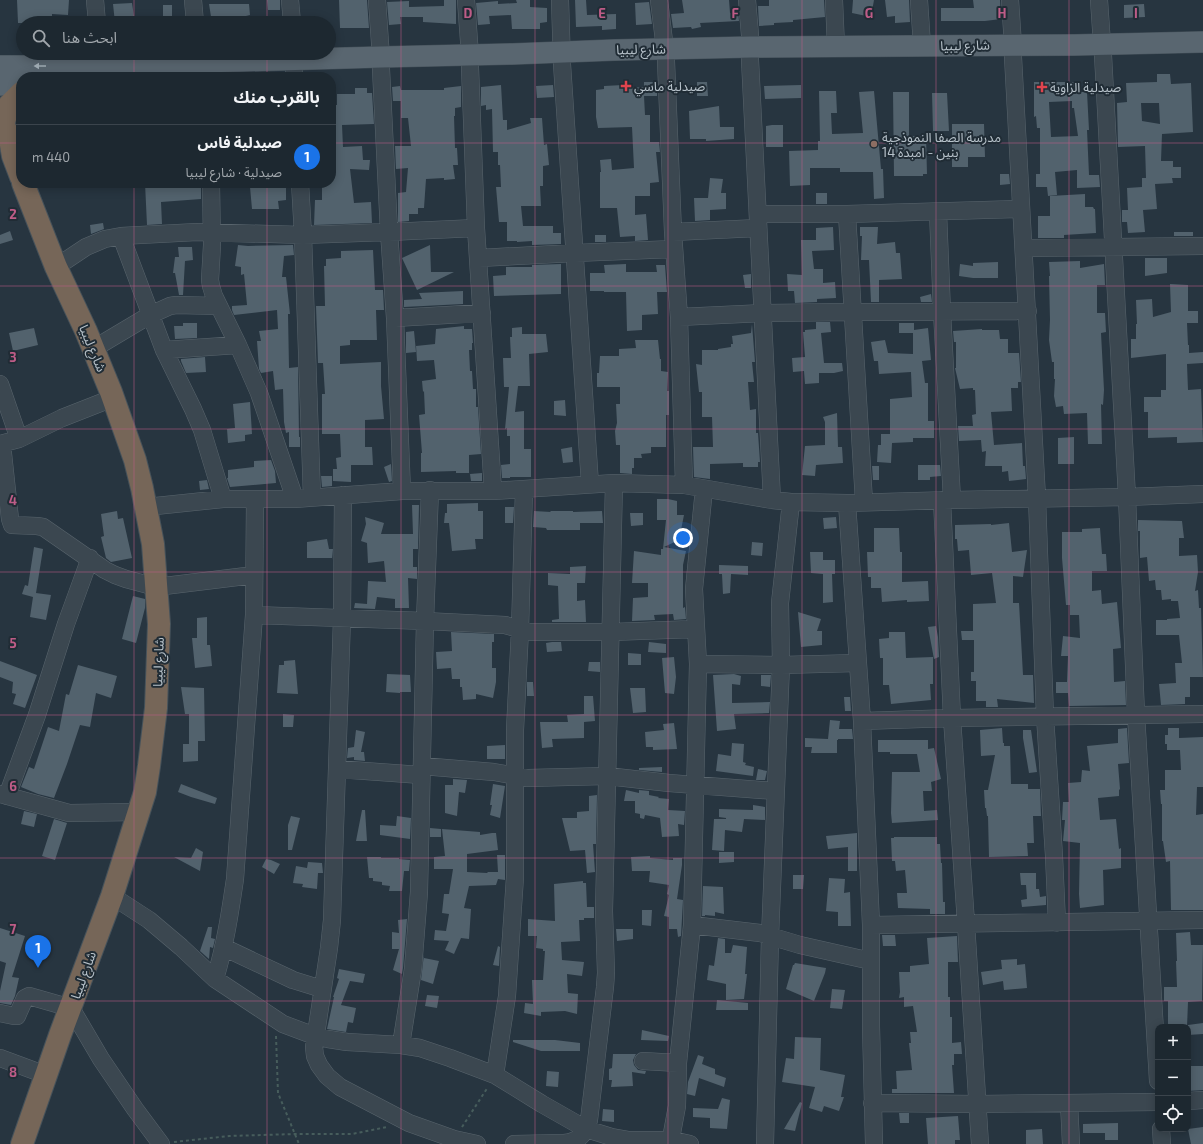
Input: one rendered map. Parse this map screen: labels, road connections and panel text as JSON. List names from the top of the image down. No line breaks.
{"streets":{"highway":["شارع ليبيا"]},"places":{"health":["صيدلية ماسي","صيدلية الزاوية"],"other":["مدرسة الصفا النموذجية بنين - امبدة 14"]},"page":{"search":"ابحث هنا","heading":"بالقرب منك","list":[{"mark":"1","name":"صيدلية فاس","note":"صيدلية · شارع ليبيا","value":"440 m"}],"pins":"1","map_buttons":["+","−"]},"grid":{"columns":["D","E","F","G","H","I"],"rows":["2","3","4","5","6","7","8"]}}
